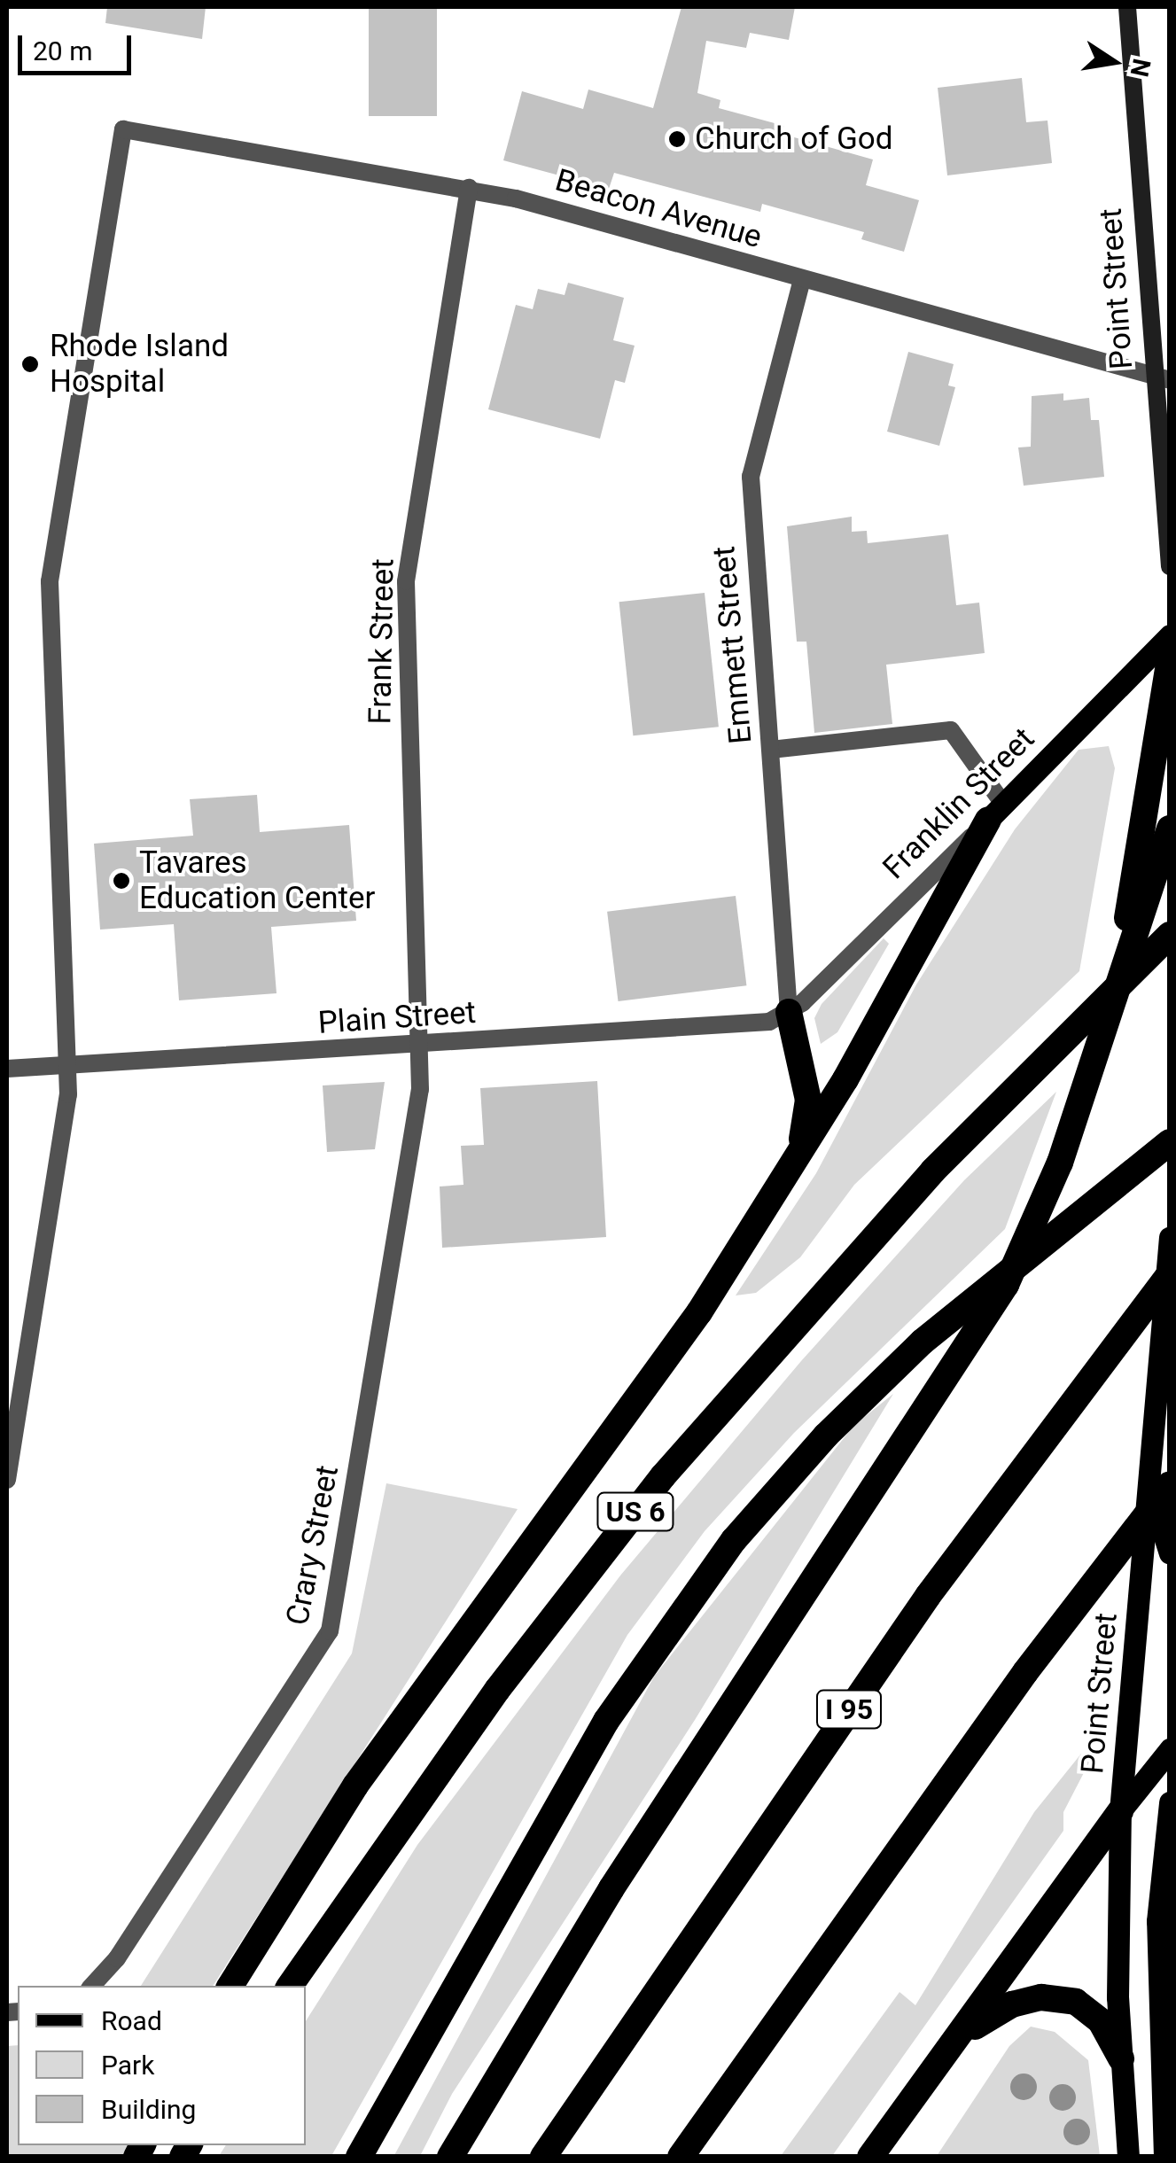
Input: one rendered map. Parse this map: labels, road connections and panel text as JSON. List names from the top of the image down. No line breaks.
{"streets":{"highway":["US 6","I 95"],"main road":["Point Street","Franklin Street"],"street":["Beacon Avenue","Frank Street","Emmett Street","Plain Street","Crary Street"]},"crossings":[["Beacon Avenue","Point Street"],["Beacon Avenue","Frank Street"],["Beacon Avenue","Emmett Street"],["Beacon Avenue","Plain Street"],["Frank Street","Plain Street"],["Frank Street","Crary Street"],["Emmett Street","Franklin Street"],["Emmett Street","Plain Street"],["Franklin Street","Plain Street"],["Plain Street","Crary Street"]],"places":["Church of God","Rhode Island Hospital","Tavares Education Center"],"legend":["Road","Park","Building"],"scale_bar":"20 m","north":"right"}
